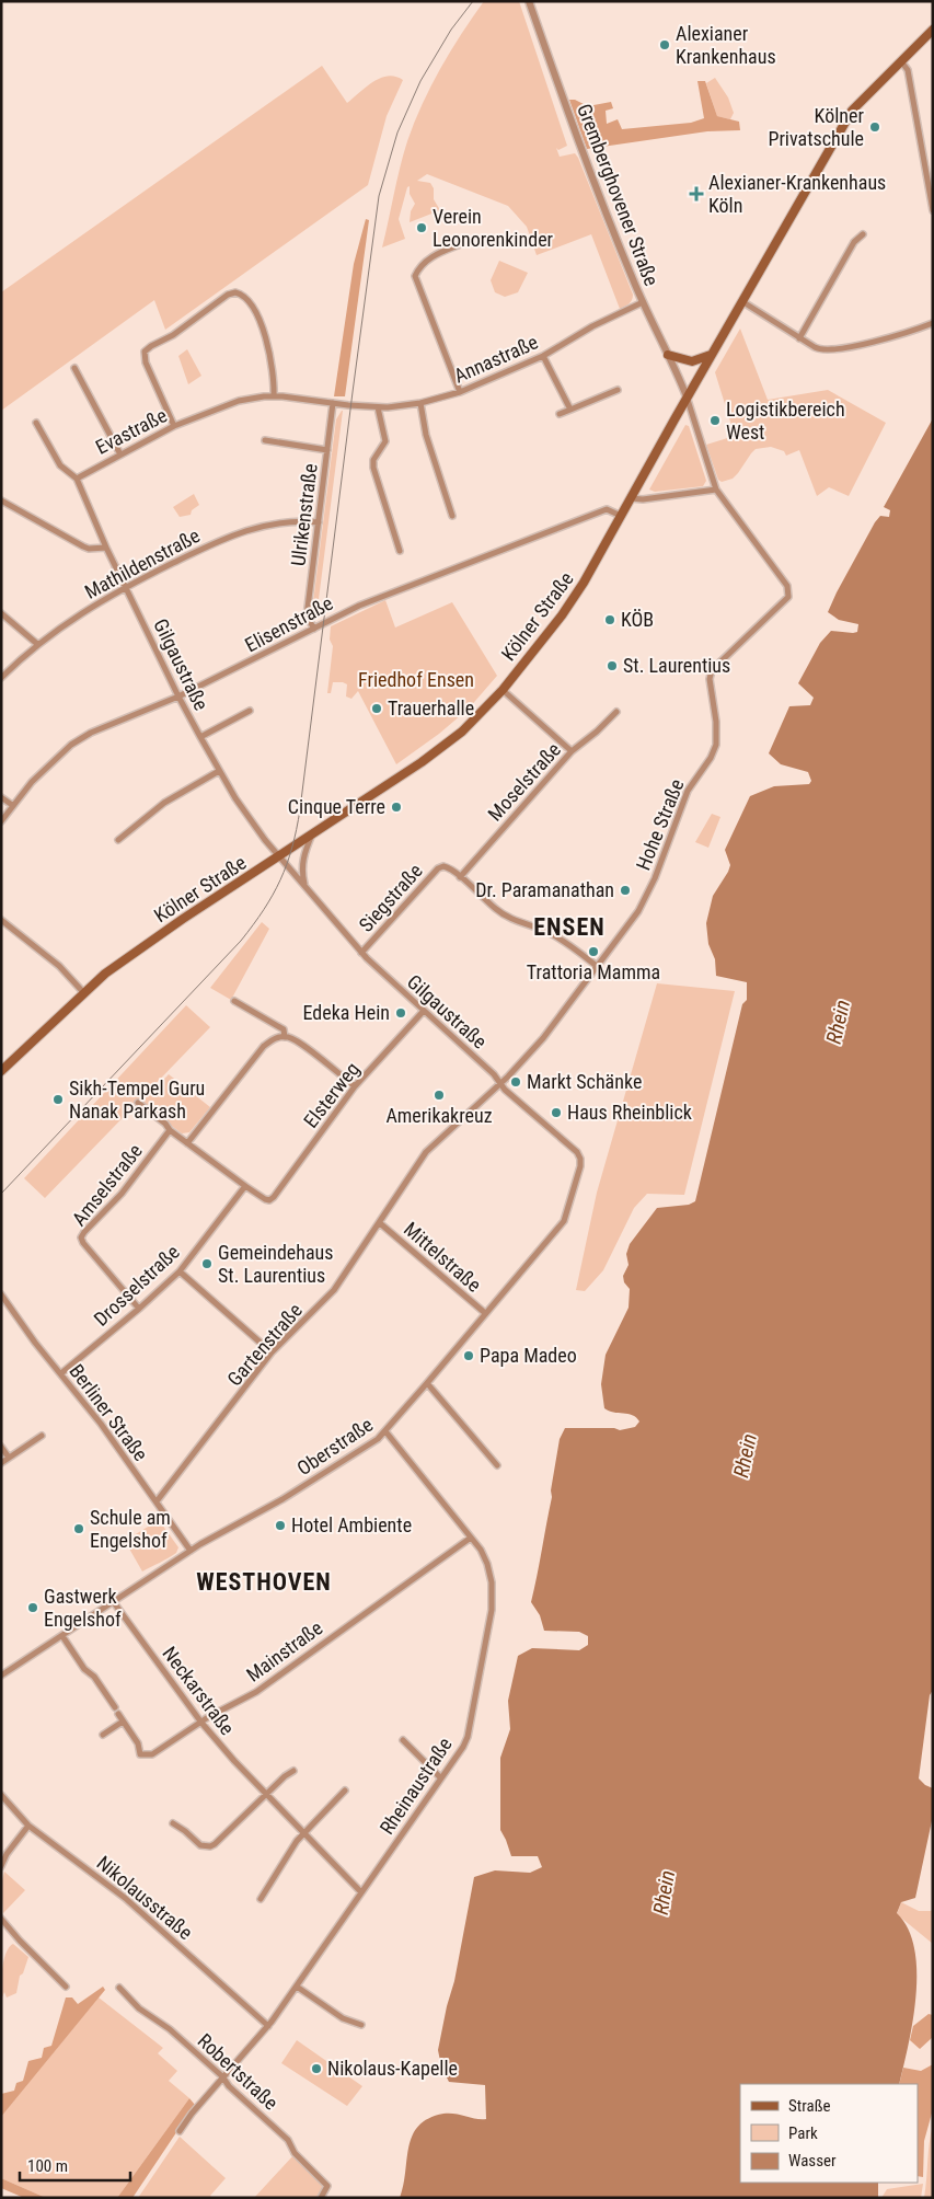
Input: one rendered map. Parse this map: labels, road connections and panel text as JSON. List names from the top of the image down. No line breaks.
{"streets":{"main road":["Kölner Straße"],"street":["Gremberghovener Straße","Annastraße","Evastraße","Ulrikenstraße","Mathildenstraße","Elisenstraße","Gilgaustraße","Moselstraße","Hohe Straße","Siegstraße","Elsterweg","Amselstraße","Mittelstraße","Drosselstraße","Gartenstraße","Berliner Straße","Oberstraße","Mainstraße","Neckarstraße","Rheinaustraße","Nikolausstraße","Robertstraße"]},"crossings":[["Gremberghovener Straße","Annastraße"],["Gremberghovener Straße","Kölner Straße"],["Gremberghovener Straße","Hohe Straße"],["Annastraße","Evastraße"],["Evastraße","Ulrikenstraße"],["Ulrikenstraße","Mathildenstraße"],["Ulrikenstraße","Elisenstraße"],["Mathildenstraße","Gilgaustraße"],["Kölner Straße","Elisenstraße"],["Kölner Straße","Gilgaustraße"],["Kölner Straße","Hohe Straße"],["Elisenstraße","Gilgaustraße"],["Gilgaustraße","Hohe Straße"],["Gilgaustraße","Siegstraße"],["Gilgaustraße","Elsterweg"],["Gilgaustraße","Gartenstraße"],["Gilgaustraße","Oberstraße"],["Moselstraße","Siegstraße"],["Hohe Straße","Gartenstraße"],["Elsterweg","Drosselstraße"],["Amselstraße","Drosselstraße"],["Mittelstraße","Gartenstraße"],["Mittelstraße","Oberstraße"],["Drosselstraße","Berliner Straße"],["Gartenstraße","Berliner Straße"],["Berliner Straße","Oberstraße"],["Oberstraße","Neckarstraße"],["Oberstraße","Rheinaustraße"],["Mainstraße","Neckarstraße"],["Mainstraße","Rheinaustraße"],["Neckarstraße","Rheinaustraße"],["Rheinaustraße","Nikolausstraße"],["Rheinaustraße","Robertstraße"]],"districts":["ENSEN","WESTHOVEN"],"water":["Rhein"],"parks":["Friedhof Ensen"],"places":{"other":["Alexianer Krankenhaus","Kölner Privatschule","Verein Leonorenkinder","Logistikbereich West","KÖB","St. Laurentius","Trauerhalle","Cinque Terre","Dr. Paramanathan","Trattoria Mamma","Edeka Hein","Markt Schänke","Amerikakreuz","Sikh-Tempel Guru Nanak Parkash","Haus Rheinblick","Gemeindehaus St. Laurentius","Papa Madeo","Hotel Ambiente","Schule am Engelshof","Gastwerk Engelshof","Nikolaus-Kapelle"],"health":["Alexianer-Krankenhaus Köln"]},"legend":["Straße","Park","Wasser"],"scale_bar":"100 m"}
